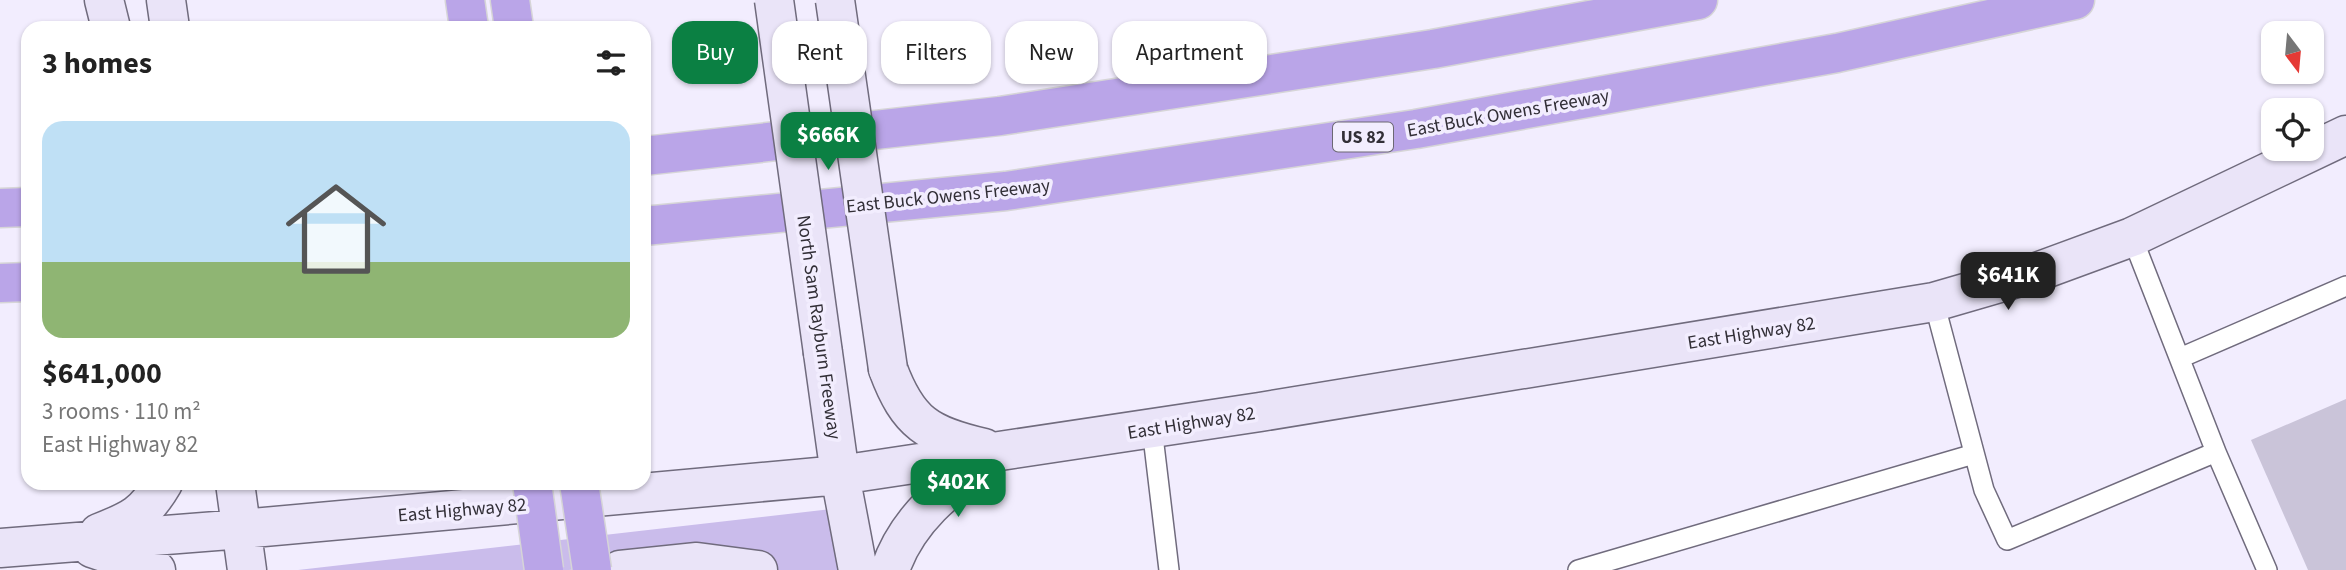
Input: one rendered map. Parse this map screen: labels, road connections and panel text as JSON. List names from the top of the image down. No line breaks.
{"streets":{"highway":["East Buck Owens Freeway","US 82"],"main road":["North Sam Rayburn Freeway","East Highway 82"]},"crossings":[["North Sam Rayburn Freeway","East Highway 82"]],"north":"bottom","page":{"chip":["Buy","Rent","Filters","New","Apartment"],"heading":"3 homes","list":[{"name":"$641,000","note":"3 rooms · 110 m² · East Highway 82"}],"price":["$666K","$641K","$402K"]}}
